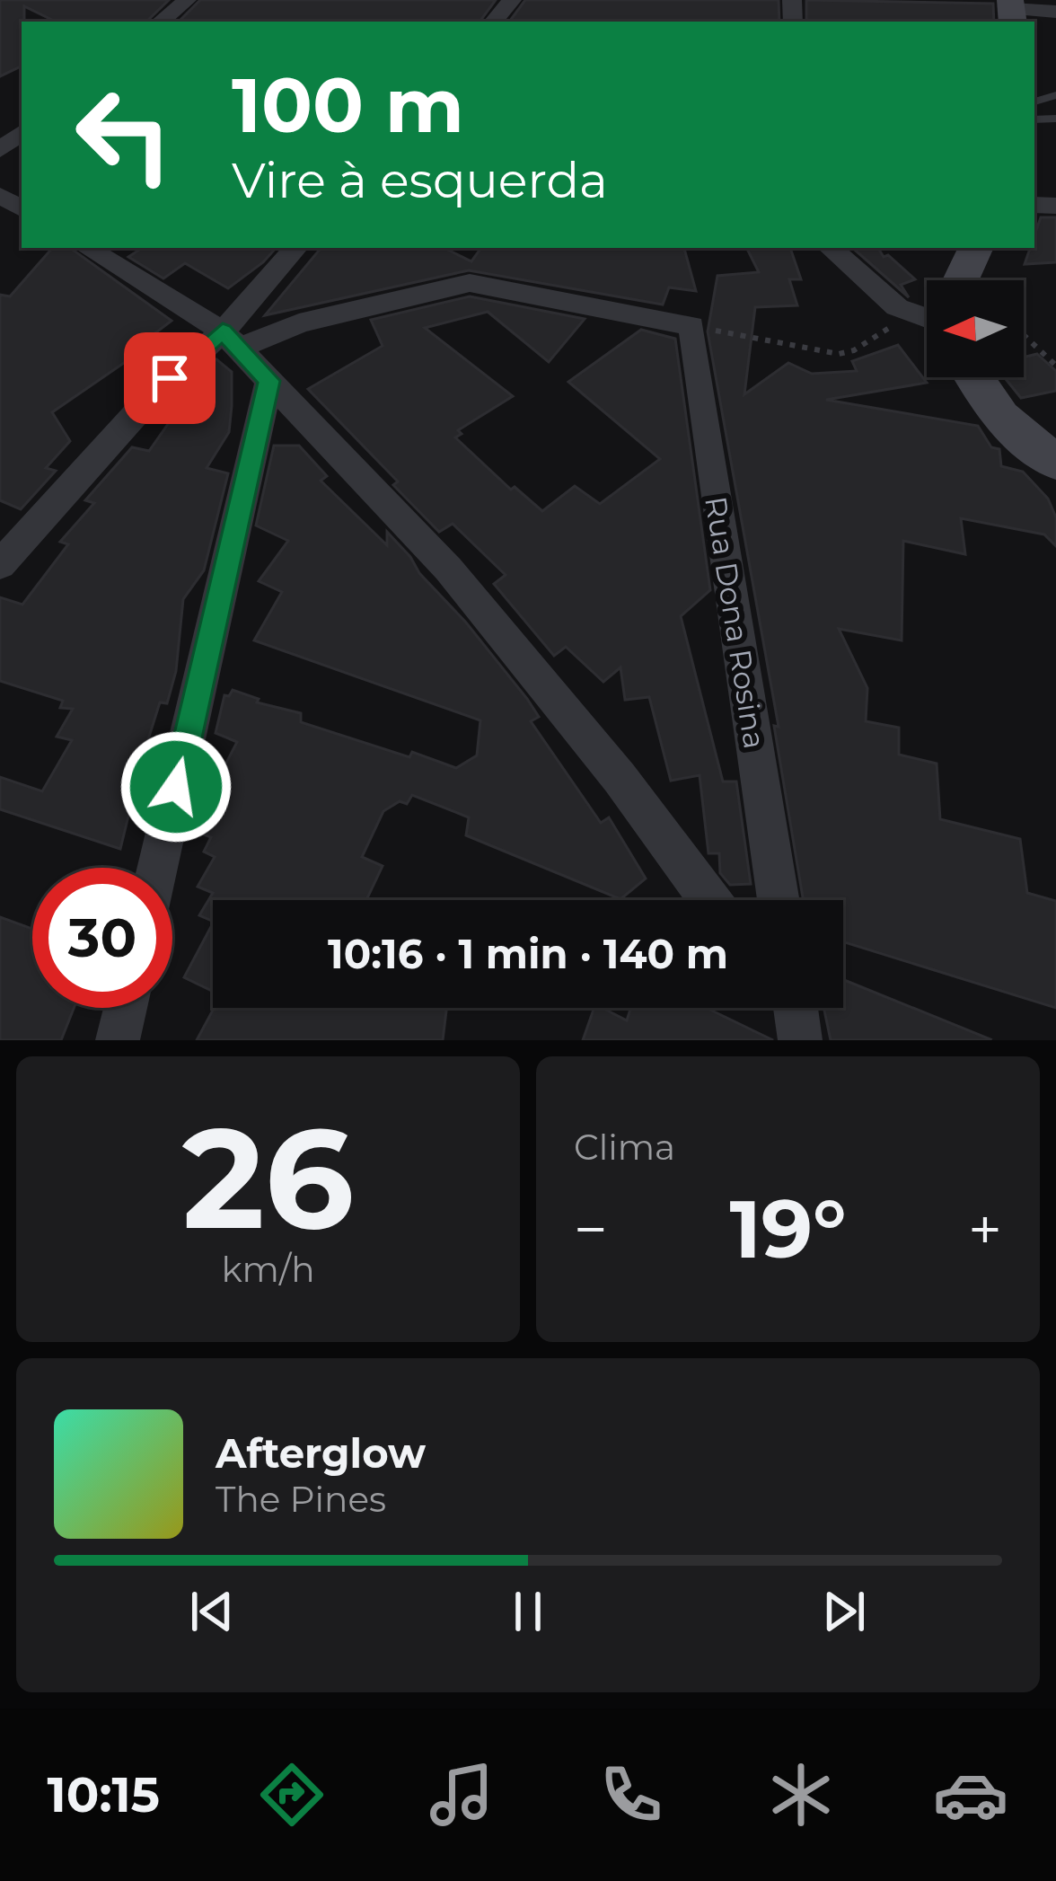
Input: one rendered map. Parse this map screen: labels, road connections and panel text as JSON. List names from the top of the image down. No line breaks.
{"streets":{"street":["Rua Dona Rosina"]},"north":"left","page":{"turn":["100 m","Vire à esquerda"],"limit":"30","trip":"10:16 · 1 min · 140 m","tile":[["26","km/h"],"Clima"],"heat":["−","19°","+"],"song":["Afterglow","The Pines"],"tabs":"10:15"}}
